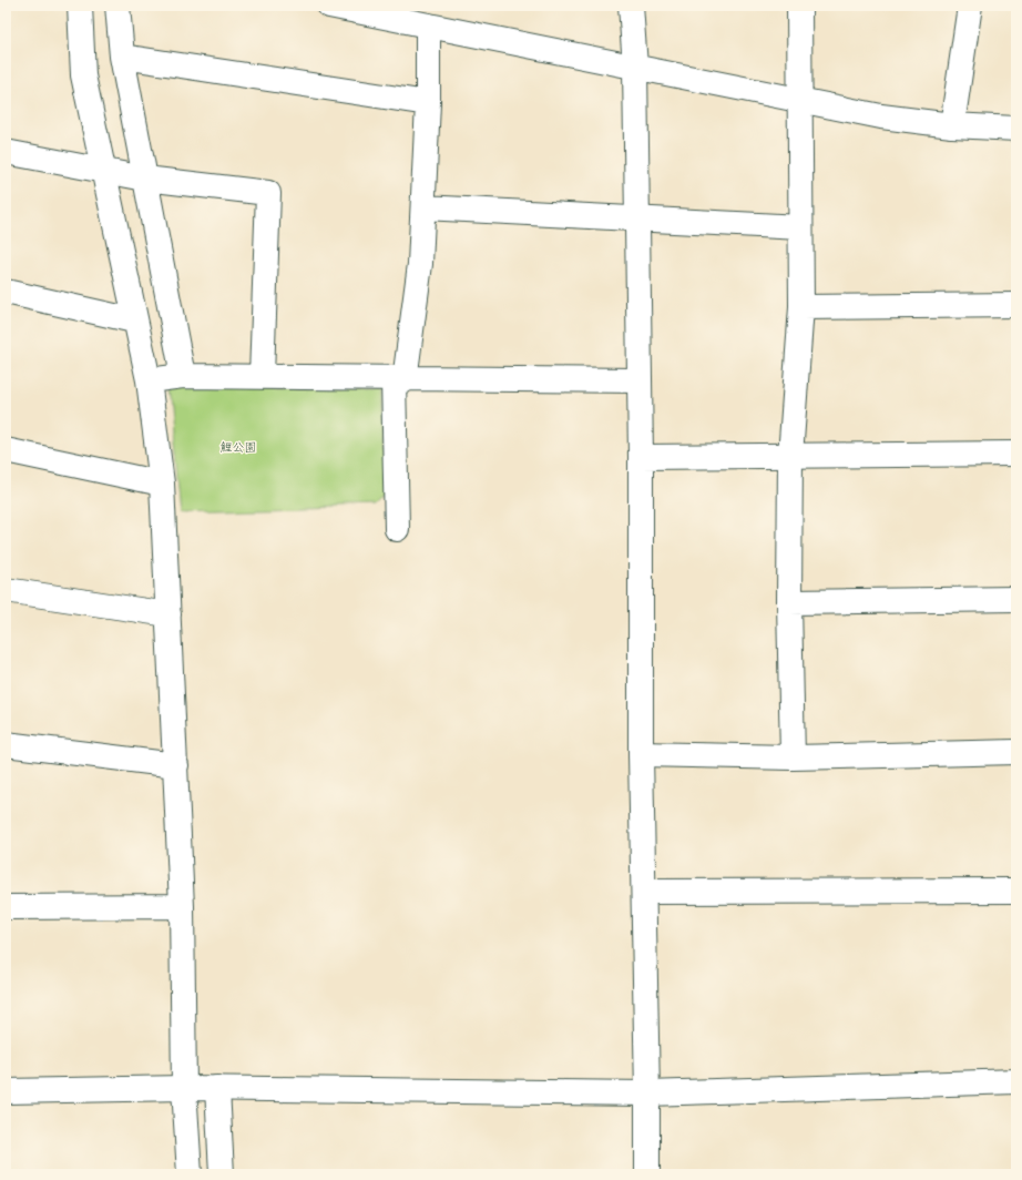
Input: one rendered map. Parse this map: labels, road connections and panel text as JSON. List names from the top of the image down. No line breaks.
{"parks":["鯉公園"]}
